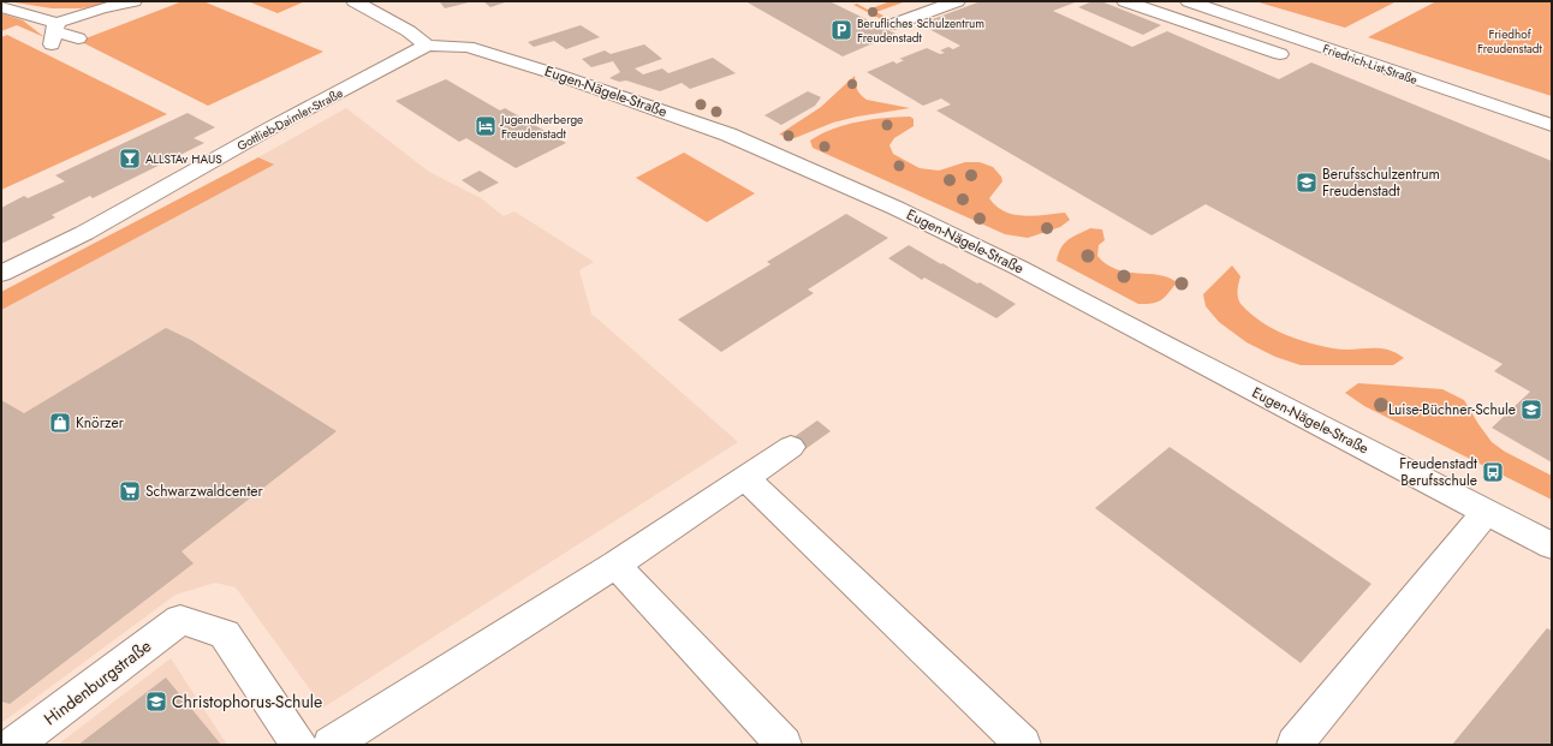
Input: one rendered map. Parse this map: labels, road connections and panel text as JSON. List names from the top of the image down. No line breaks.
{"streets":{"street":["Friedrich-List-Straße","Eugen-Nägele-Straße","Gottlieb-Daimler-Straße","Hindenburgstraße"]},"crossings":[["Eugen-Nägele-Straße","Gottlieb-Daimler-Straße"]],"parks":["Friedhof Freudenstadt"],"places":{"parking":["Berufliches Schulzentrum Freudenstadt"],"hotel":["Jugendherberge Freudenstadt"],"bar":["ALLSTAv HAUS"],"school or university":["Berufsschulzentrum Freudenstadt","Luise-Büchner-Schule","Christophorus-Schule"],"shop":["Knörzer"],"bus stop":["Freudenstadt Berufsschule"],"supermarket":["Schwarzwaldcenter"]}}
